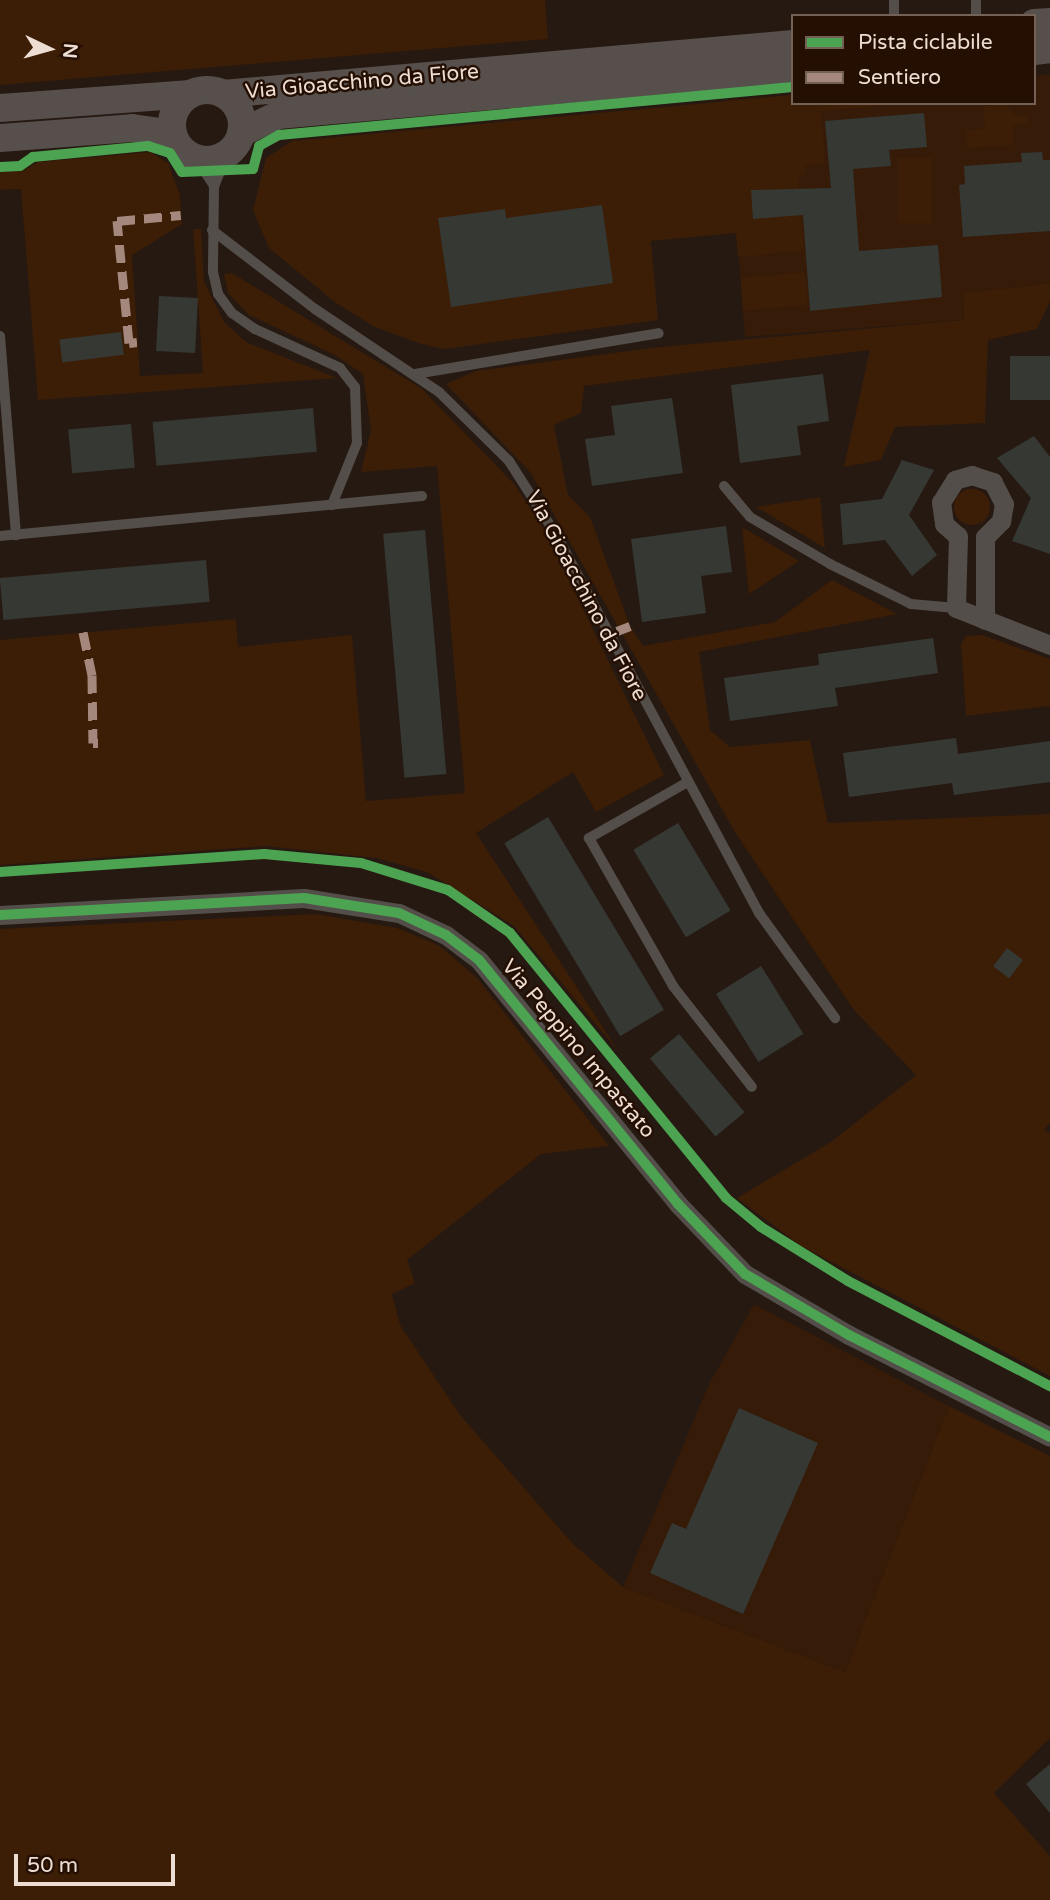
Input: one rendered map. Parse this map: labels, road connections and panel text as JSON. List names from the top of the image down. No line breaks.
{"streets":{"street":["Via Gioacchino da Fiore","Via Peppino Impastato"]},"legend":["Pista ciclabile","Sentiero"],"scale_bar":"50 m","north":"right"}
